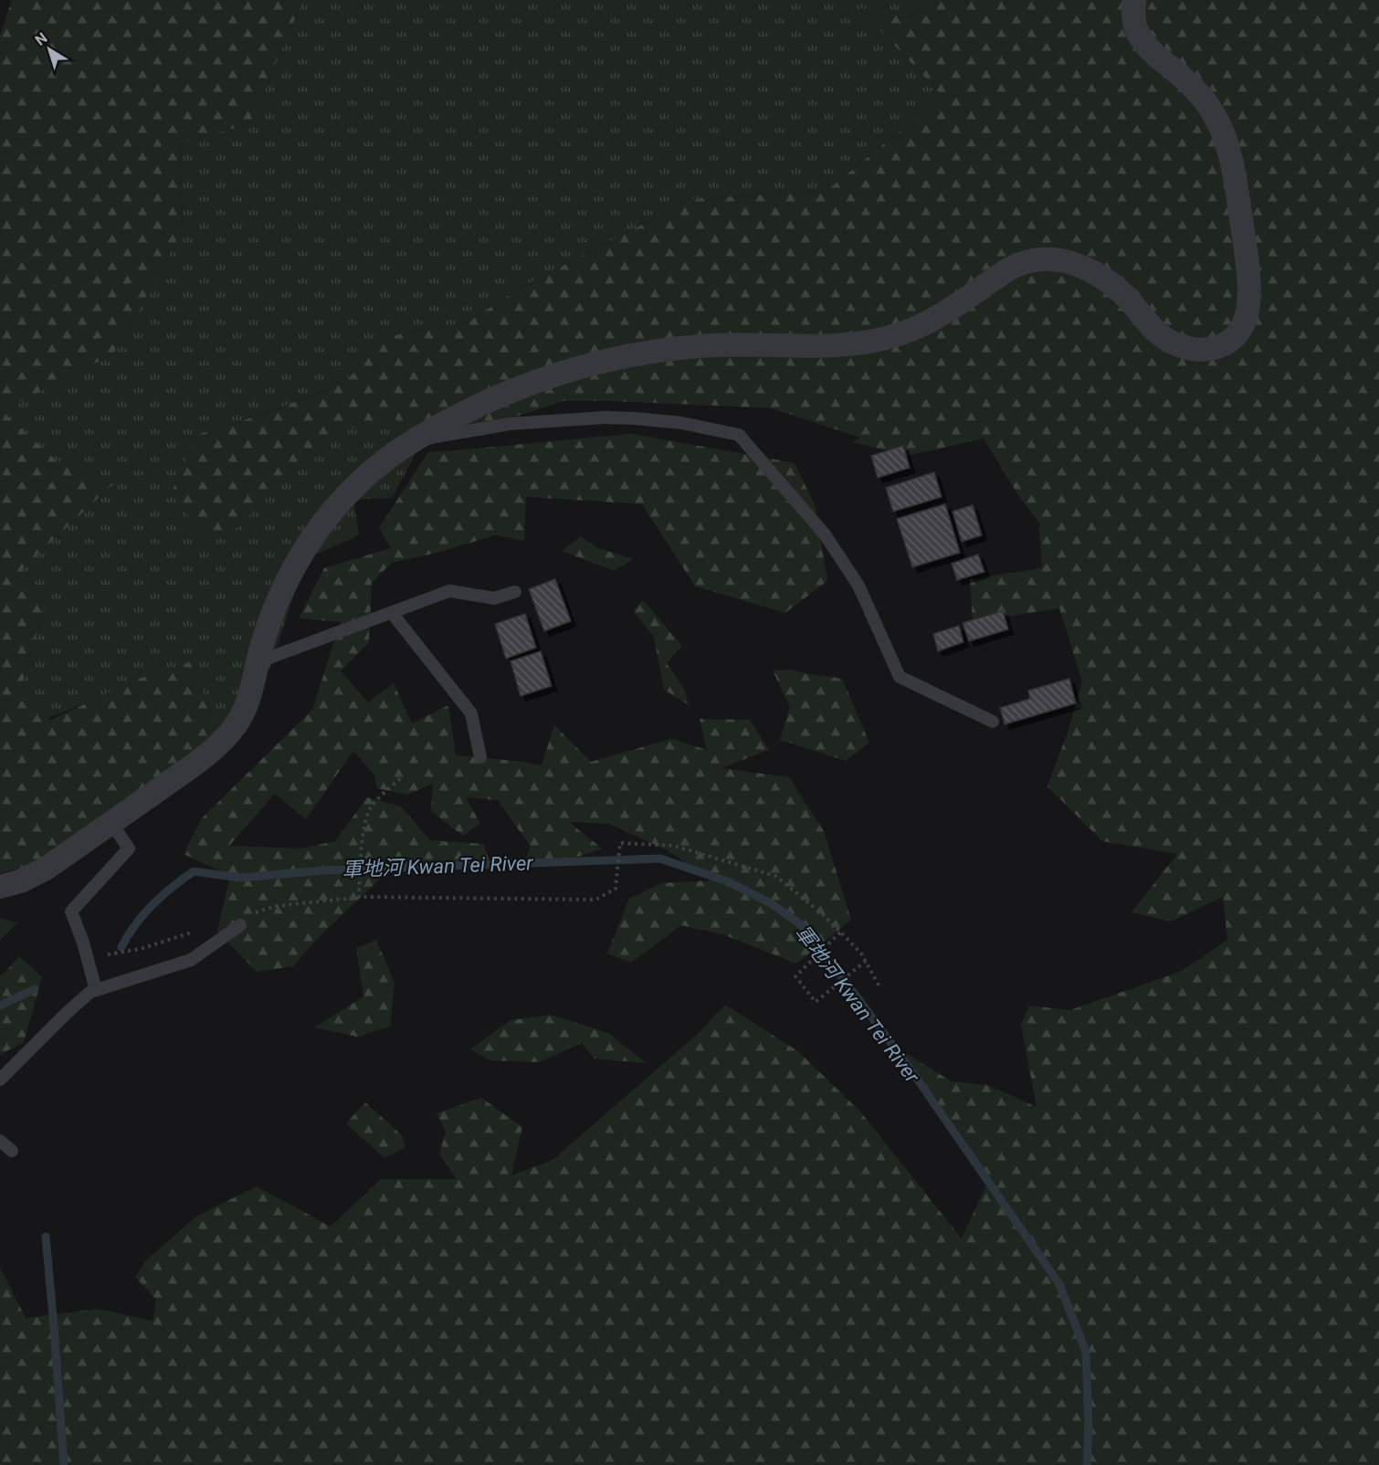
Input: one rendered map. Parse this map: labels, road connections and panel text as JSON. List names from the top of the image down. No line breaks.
{"water":["軍地河 Kwan Tei River"],"north":"top left"}
